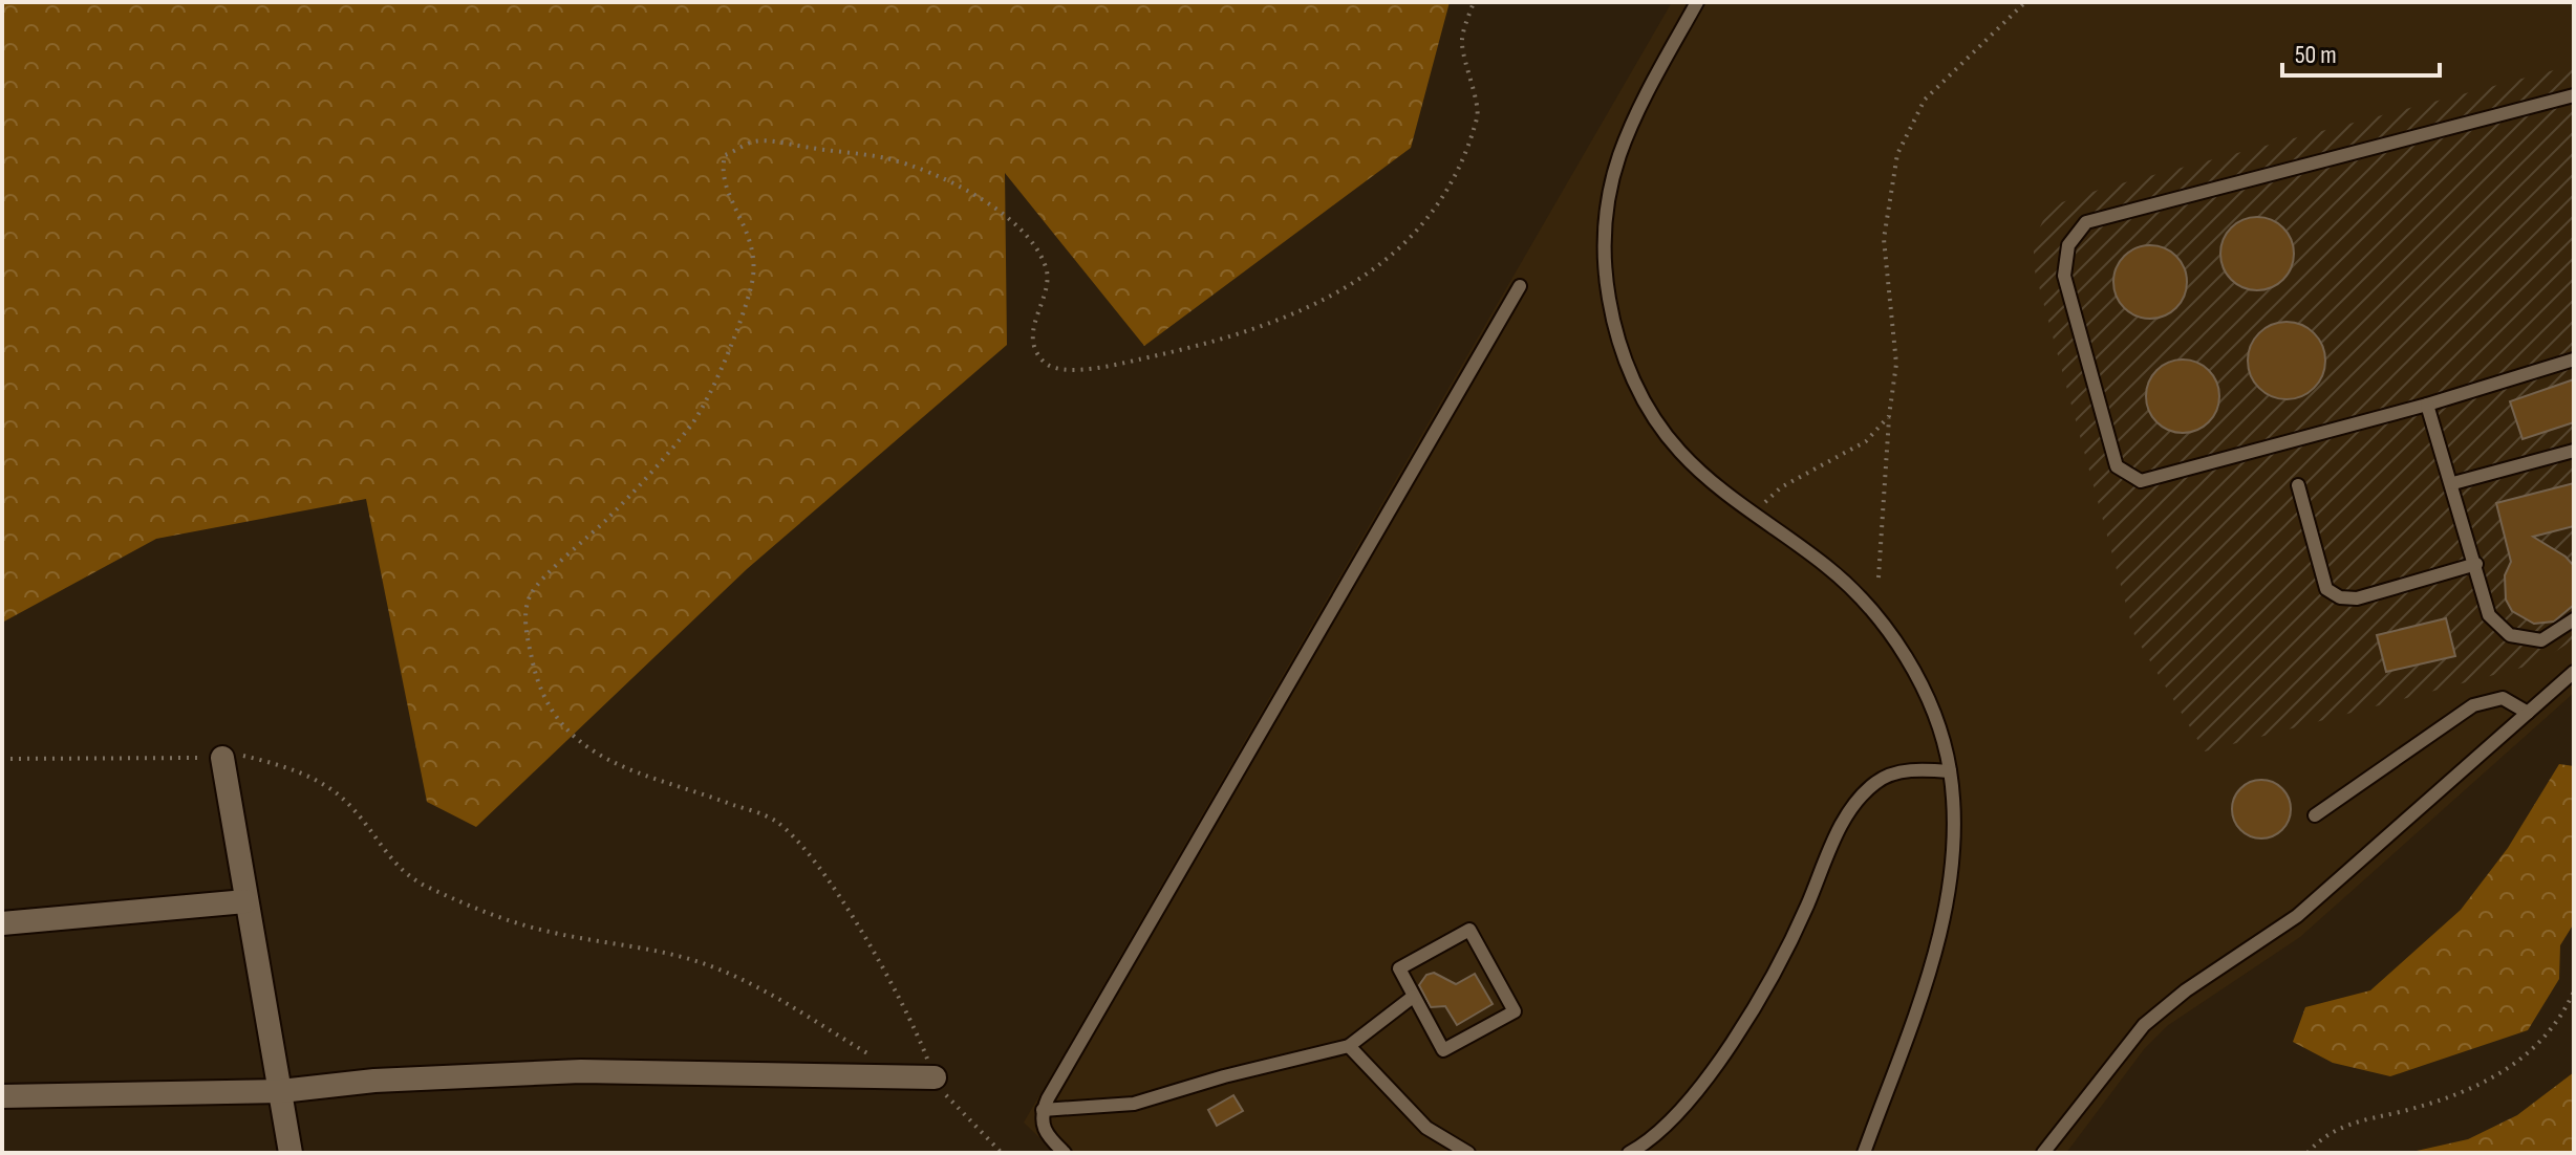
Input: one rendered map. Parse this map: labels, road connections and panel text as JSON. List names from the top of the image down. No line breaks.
{"scale_bar":"50 m"}
